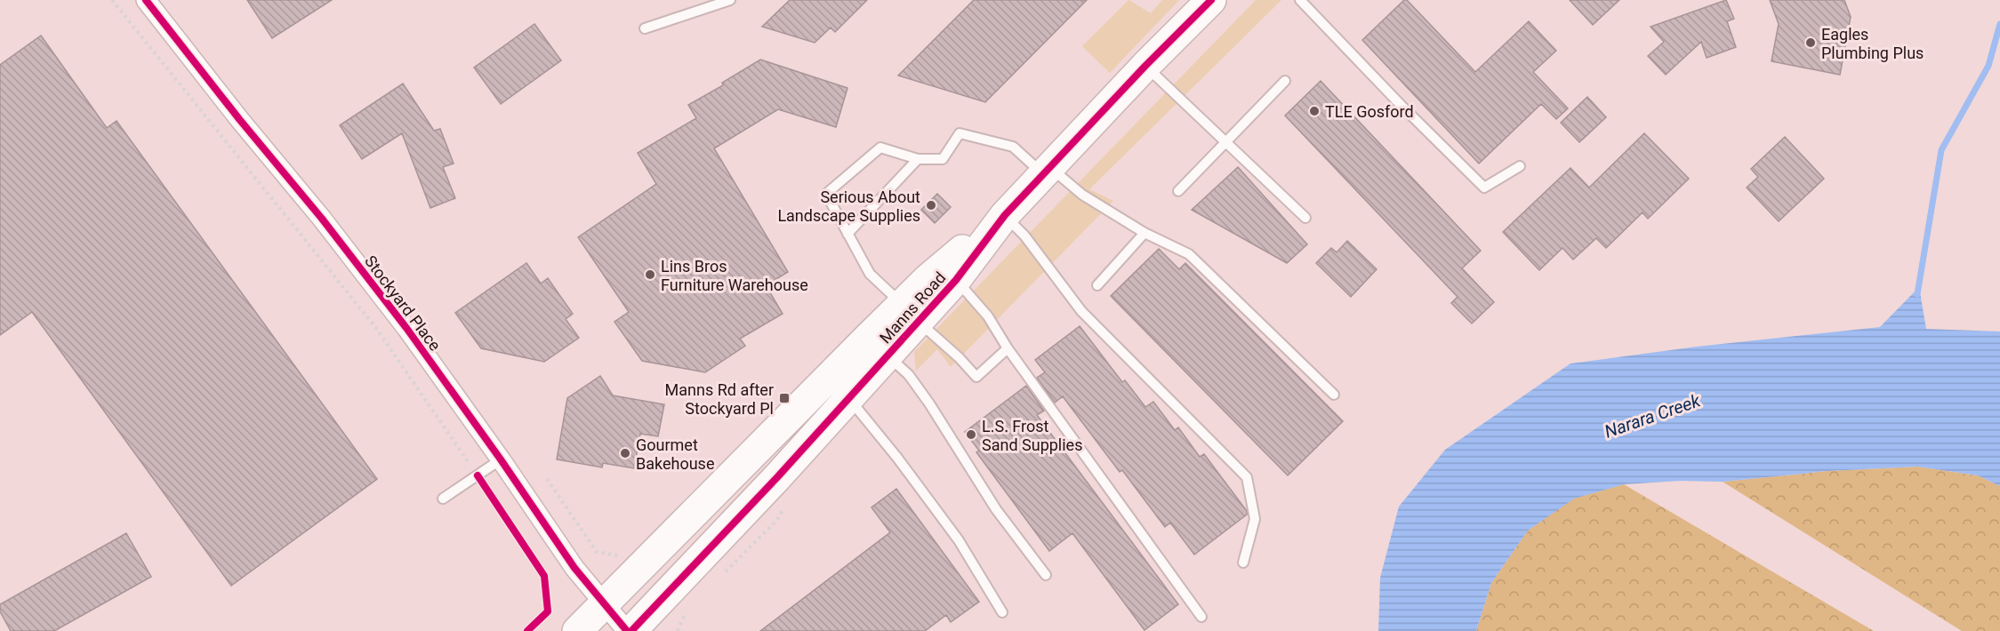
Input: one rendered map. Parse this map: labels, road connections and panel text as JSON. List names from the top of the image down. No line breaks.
{"streets":{"main road":["Manns Road"],"street":["Stockyard Place"]},"crossings":[["Stockyard Place","Manns Road"]],"water":["Narara Creek"],"places":{"other":["Eagles Plumbing Plus","TLE Gosford","Serious About Landscape Supplies","Lins Bros Furniture Warehouse","L.S. Frost Sand Supplies","Gourmet Bakehouse"],"transit":["Manns Rd after Stockyard Pl"]}}
